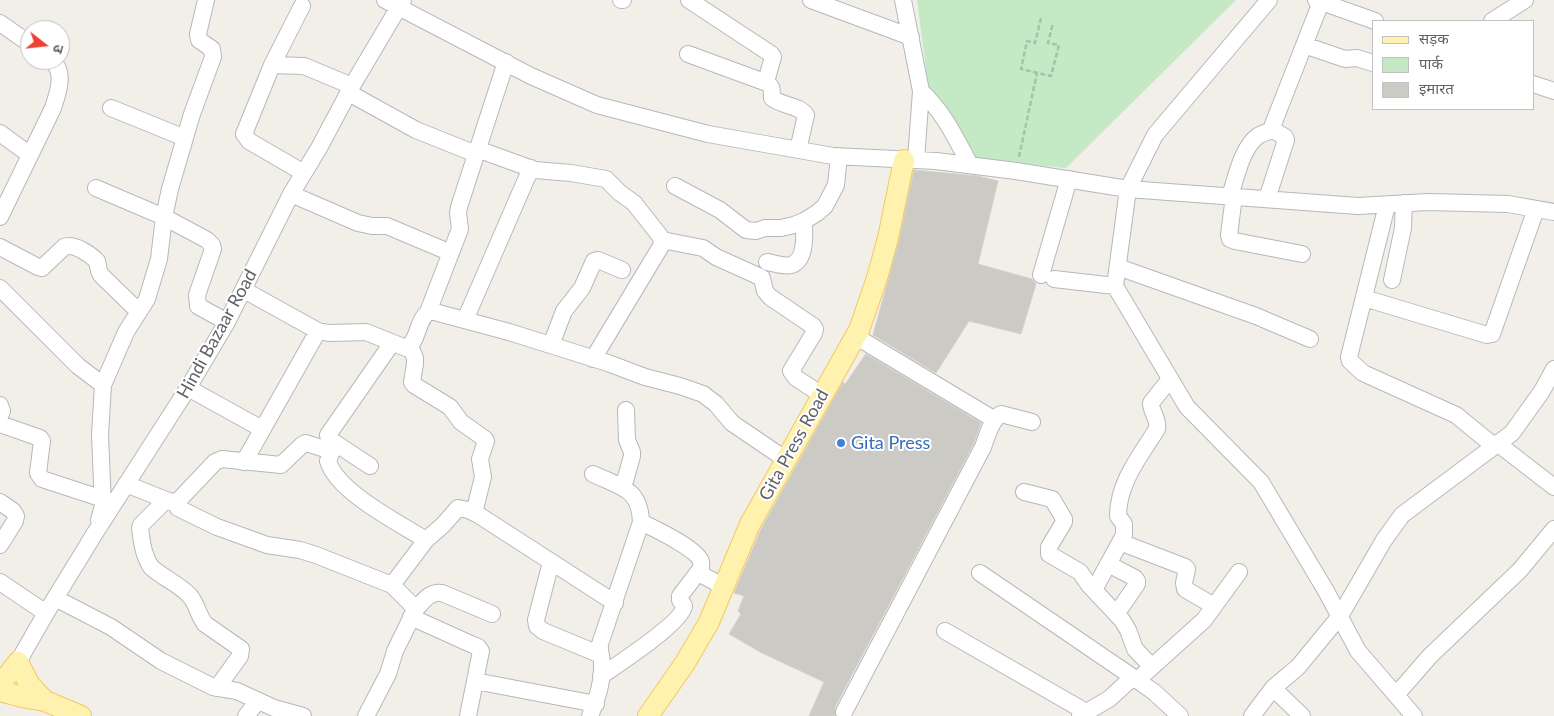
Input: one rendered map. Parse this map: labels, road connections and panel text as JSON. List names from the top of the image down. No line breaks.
{"streets":{"main road":["Gita Press Road"],"street":["Hindi Bazaar Road"]},"places":["Gita Press"],"legend":["सड़क","पार्क","इमारत"],"north":"right"}
